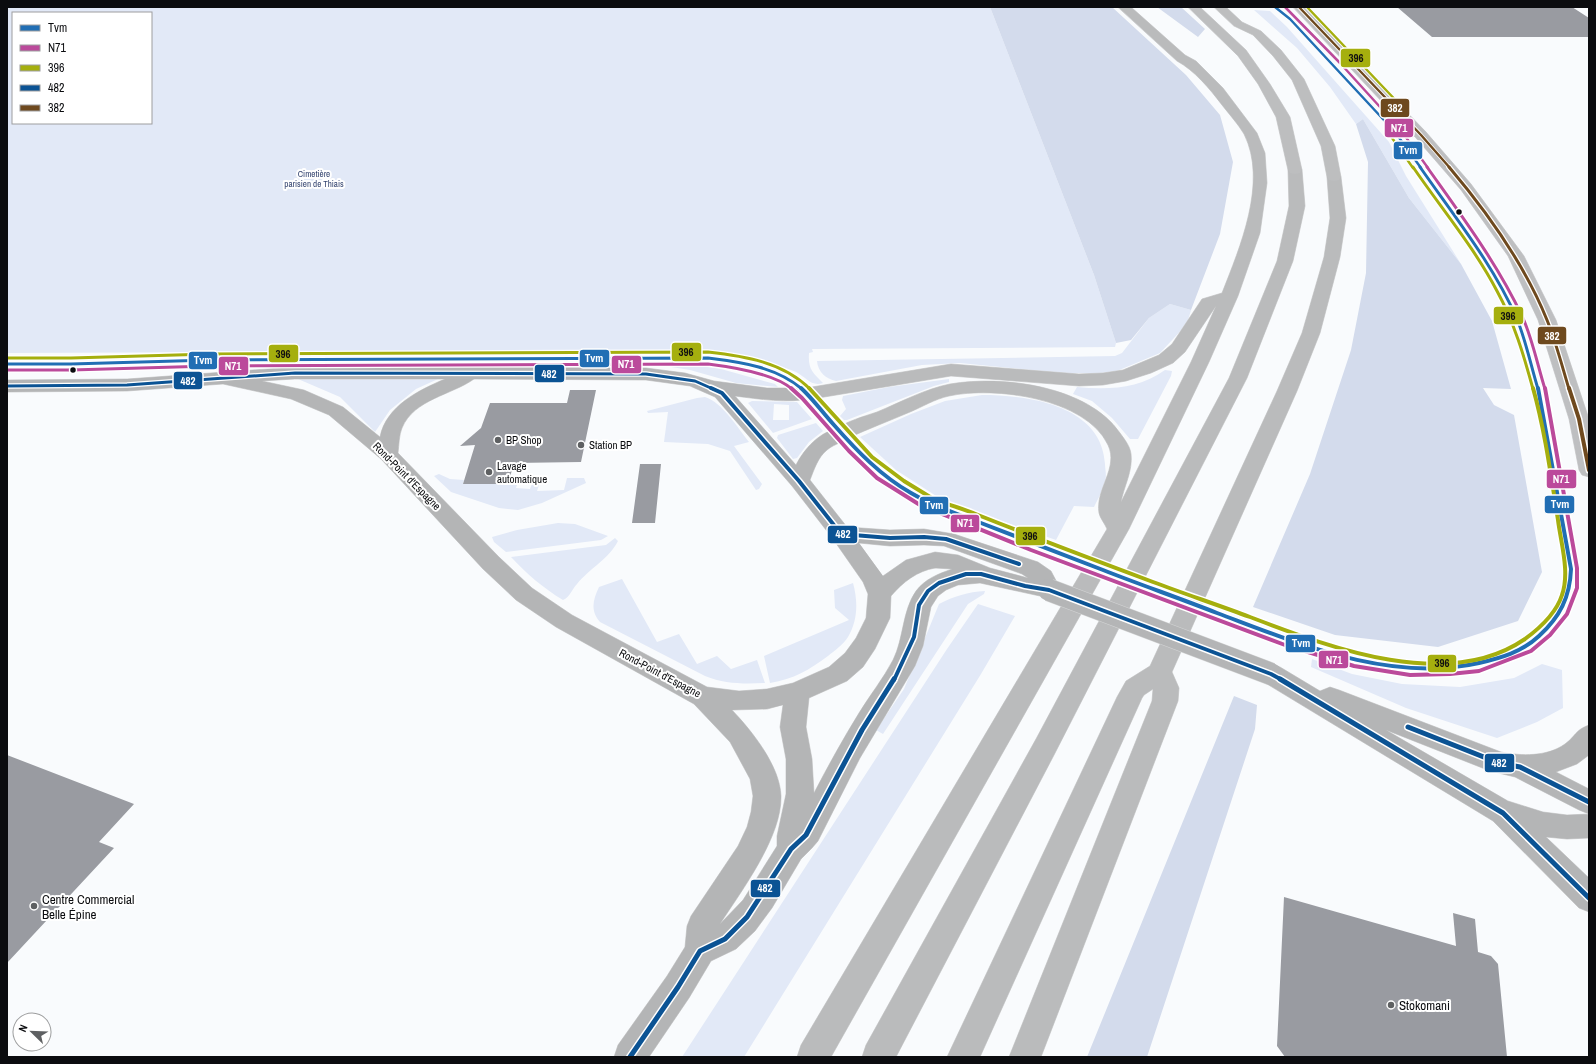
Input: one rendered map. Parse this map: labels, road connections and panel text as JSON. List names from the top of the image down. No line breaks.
{"streets":{"street":["Rond-Point d'Espagne"]},"parks":["Cimetière parisien de Thiais"],"places":["BP Shop","Station BP","Lavage automatique","Centre Commercial Belle Épine","Stokomani"],"lines":["transit line Tvm","transit line N71","transit line 396","transit line 382","transit line 482"],"legend":["Tvm","N71","396","482","382"],"north":"top left"}
